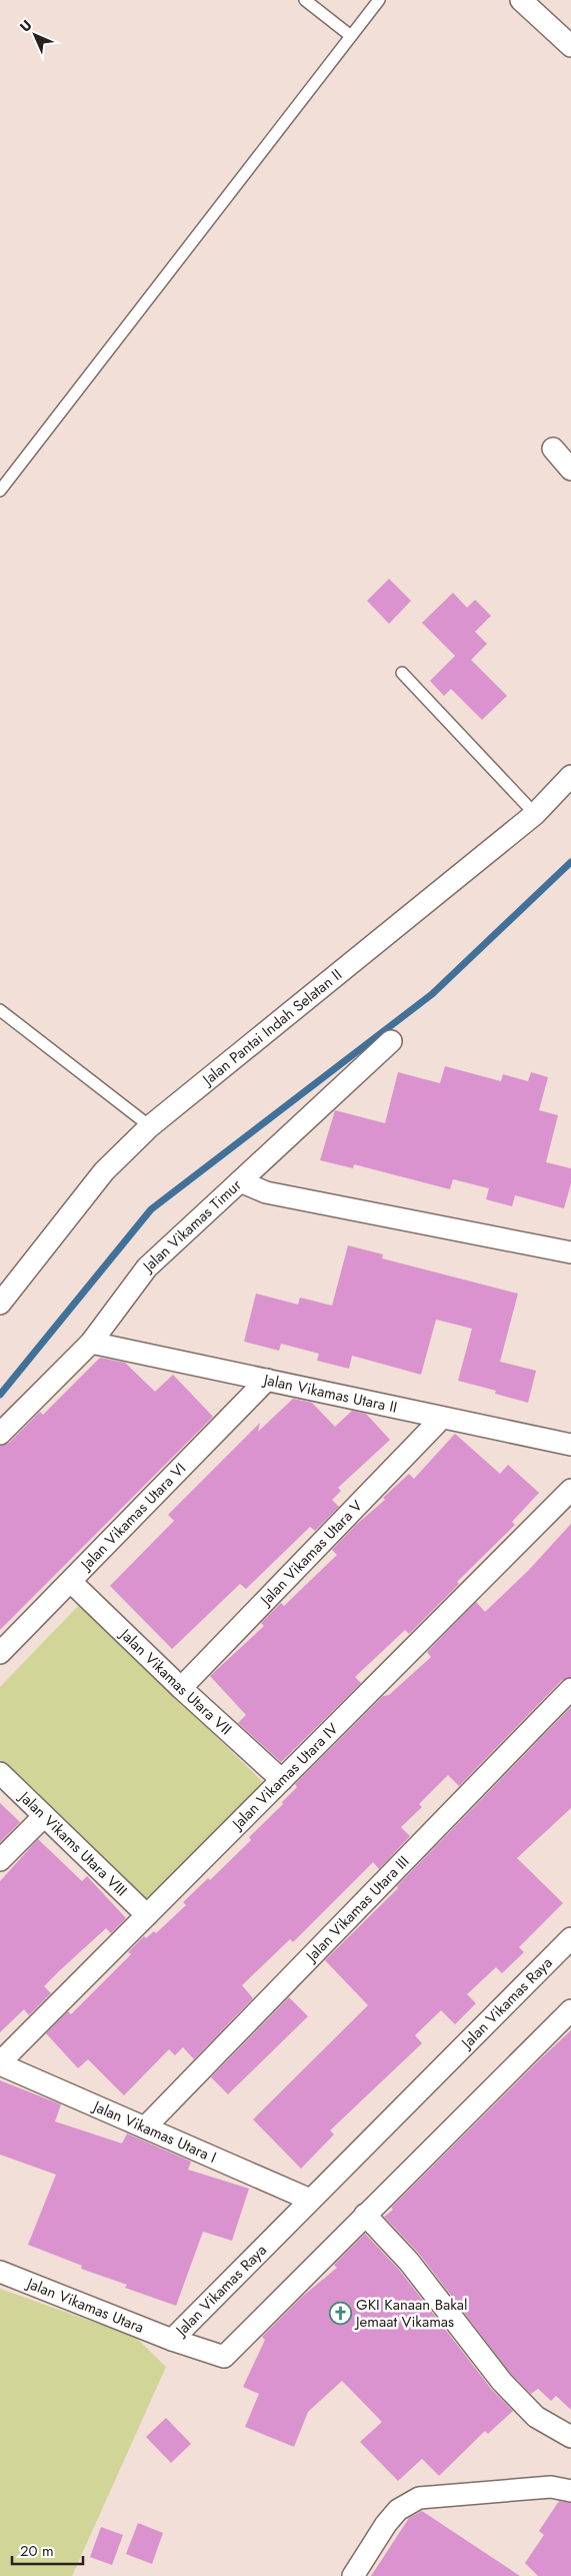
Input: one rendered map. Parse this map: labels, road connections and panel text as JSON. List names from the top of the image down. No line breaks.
{"streets":{"street":["Jalan Pantai Indah Selatan II","Jalan Vikamas Timur","Jalan Vikamas Utara II","Jalan Vikamas Utara VI","Jalan Vikamas Utara V","Jalan Vikamas Utara VII","Jalan Vikamas Utara IV","Jalan Vikams Utara VIII","Jalan Vikamas Utara III","Jalan Vikamas Raya","Jalan Vikamas Utara I","Jalan Vikamas Utara"]},"crossings":[["Jalan Vikamas Timur","Jalan Vikamas Utara II"],["Jalan Vikamas Utara II","Jalan Vikamas Utara VI"],["Jalan Vikamas Utara II","Jalan Vikamas Utara V"],["Jalan Vikamas Utara VI","Jalan Vikamas Utara VII"],["Jalan Vikamas Utara V","Jalan Vikamas Utara VII"],["Jalan Vikamas Utara VII","Jalan Vikamas Utara IV"],["Jalan Vikamas Utara IV","Jalan Vikams Utara VIII"],["Jalan Vikamas Utara IV","Jalan Vikamas Utara I"],["Jalan Vikamas Utara III","Jalan Vikamas Utara I"],["Jalan Vikamas Raya","Jalan Vikamas Utara I"],["Jalan Vikamas Raya","Jalan Vikamas Utara"]],"places":{"church":["GKI Kanaan Bakal Jemaat Vikamas"]},"scale_bar":"20 m","north":"top left"}
